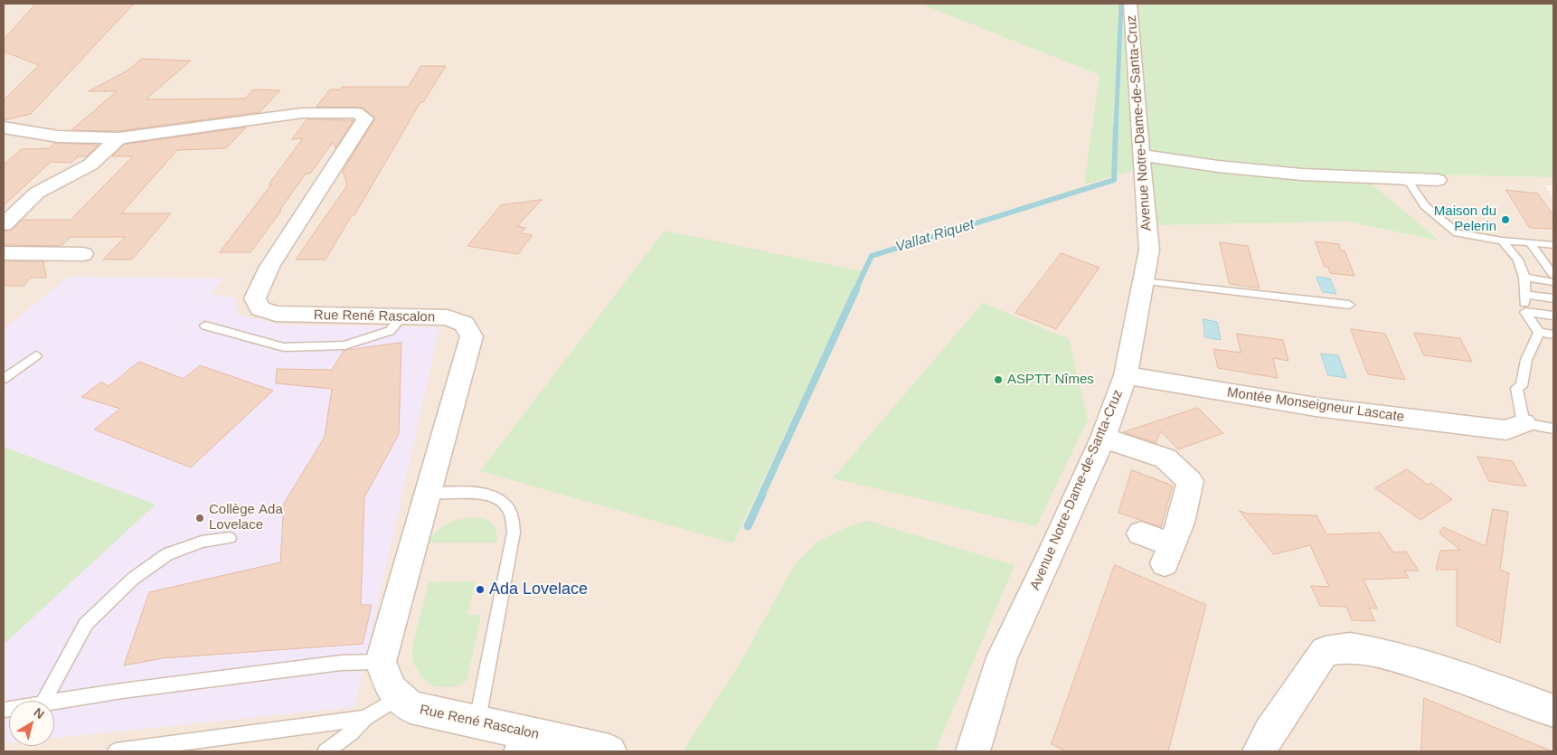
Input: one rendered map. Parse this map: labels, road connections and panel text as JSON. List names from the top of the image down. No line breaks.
{"streets":{"street":["Avenue Notre-Dame-de-Santa-Cruz","Rue René Rascalon","Montée Monseigneur Lascate"]},"crossings":[["Avenue Notre-Dame-de-Santa-Cruz","Montée Monseigneur Lascate"]],"water":["Vallat Riquet"],"places":["Maison du Pelerin","ASPTT Nîmes","Collège Ada Lovelace","Ada Lovelace"],"north":"top right"}
